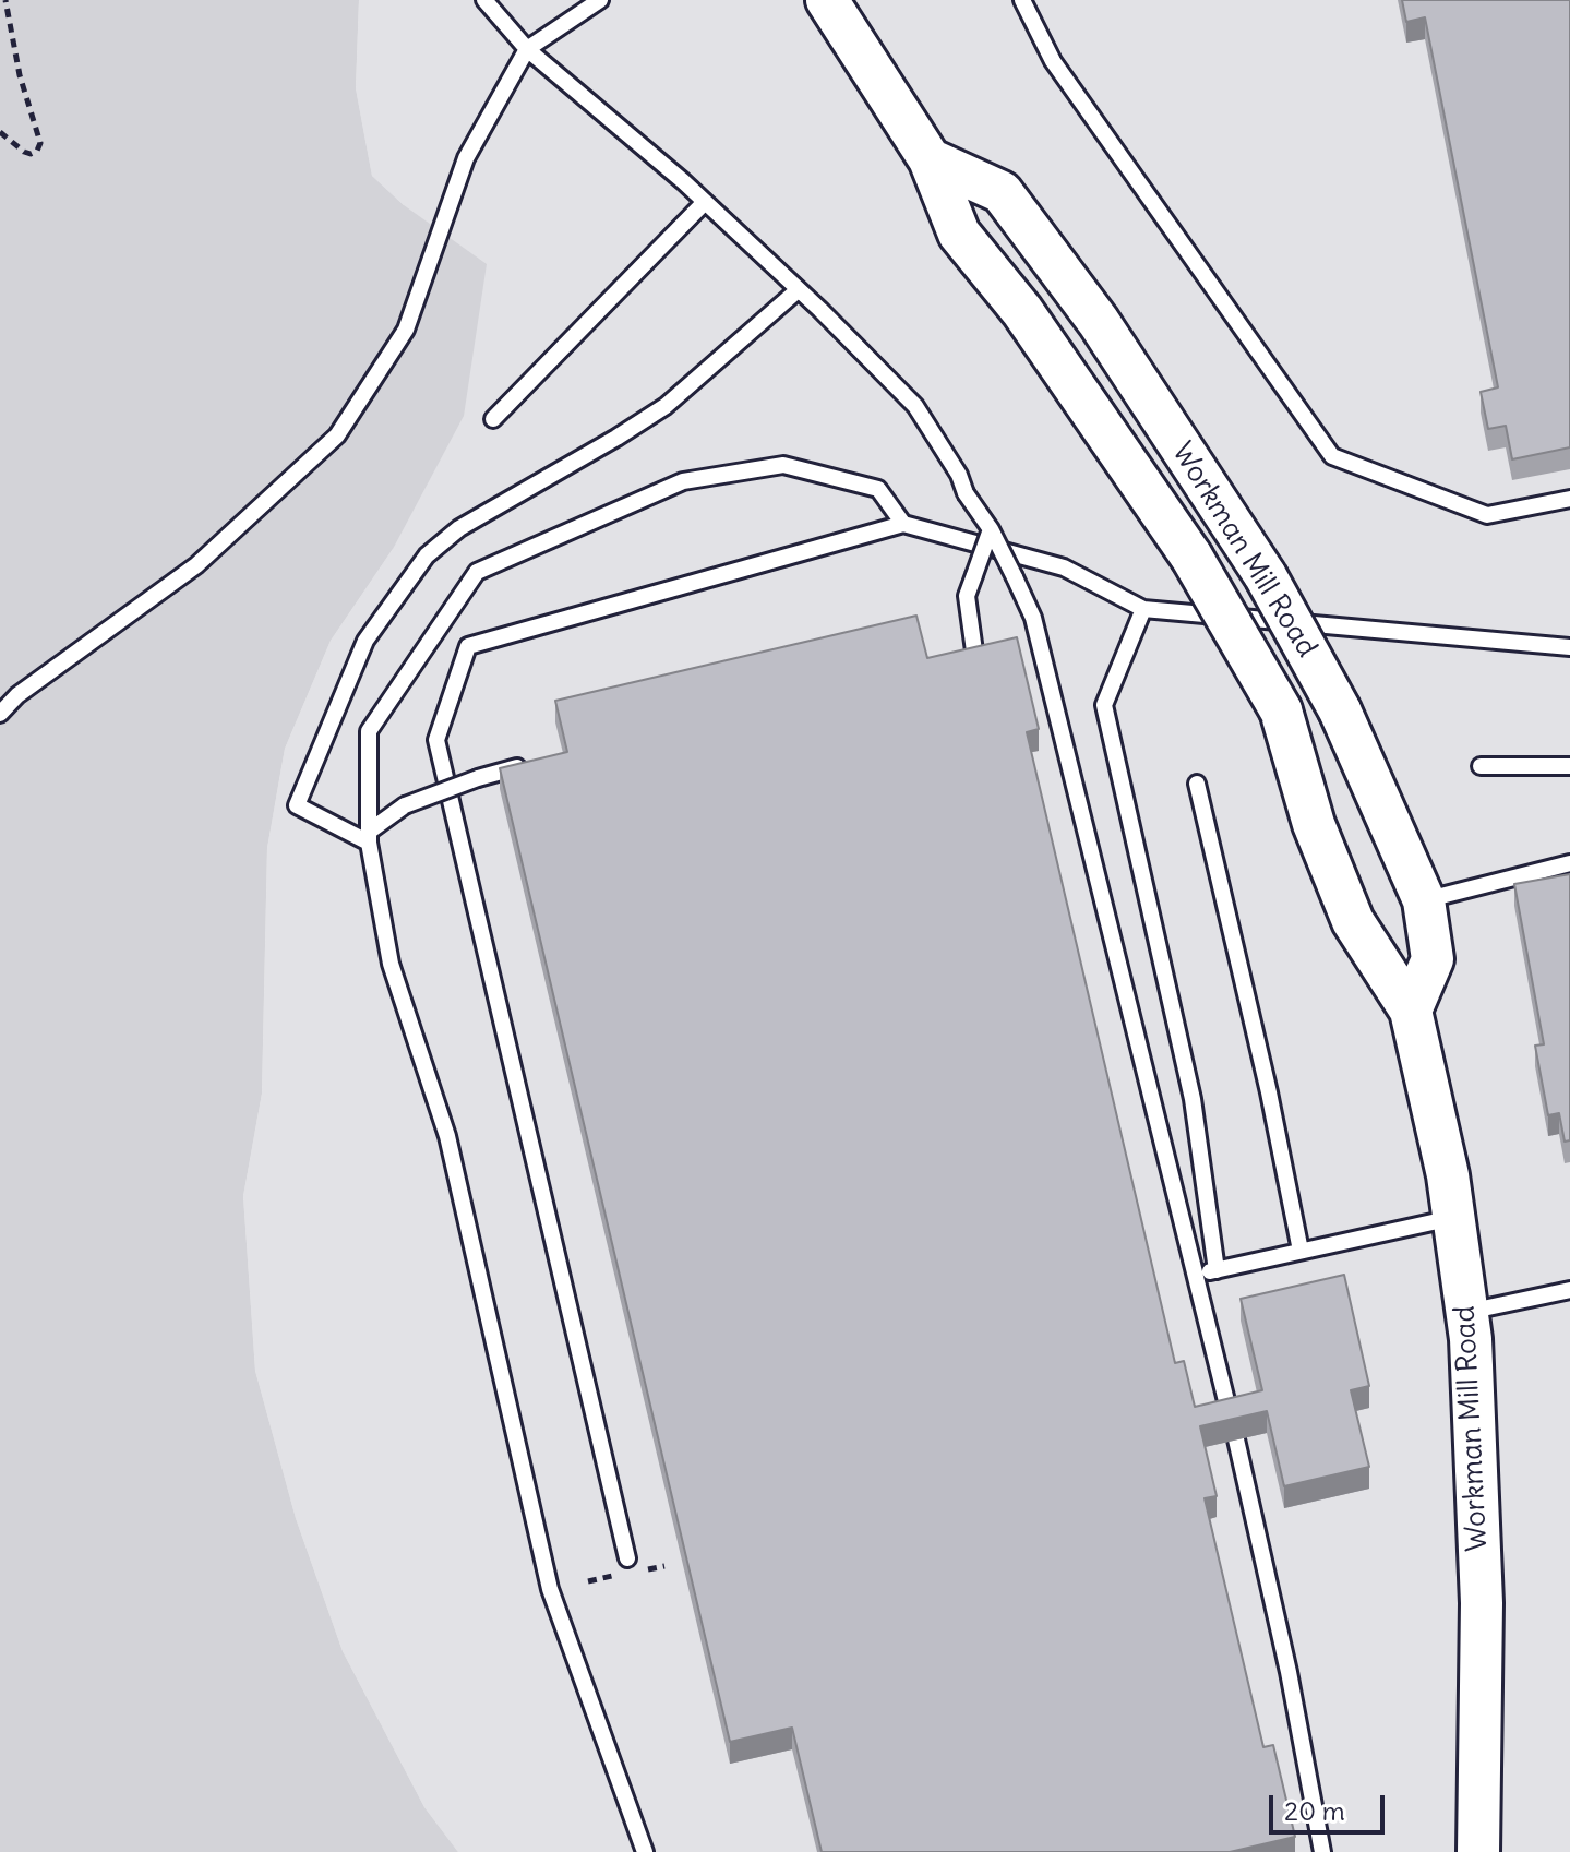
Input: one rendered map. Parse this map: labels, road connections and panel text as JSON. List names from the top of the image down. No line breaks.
{"streets":{"street":["Workman Mill Road"]},"scale_bar":"20 m"}
